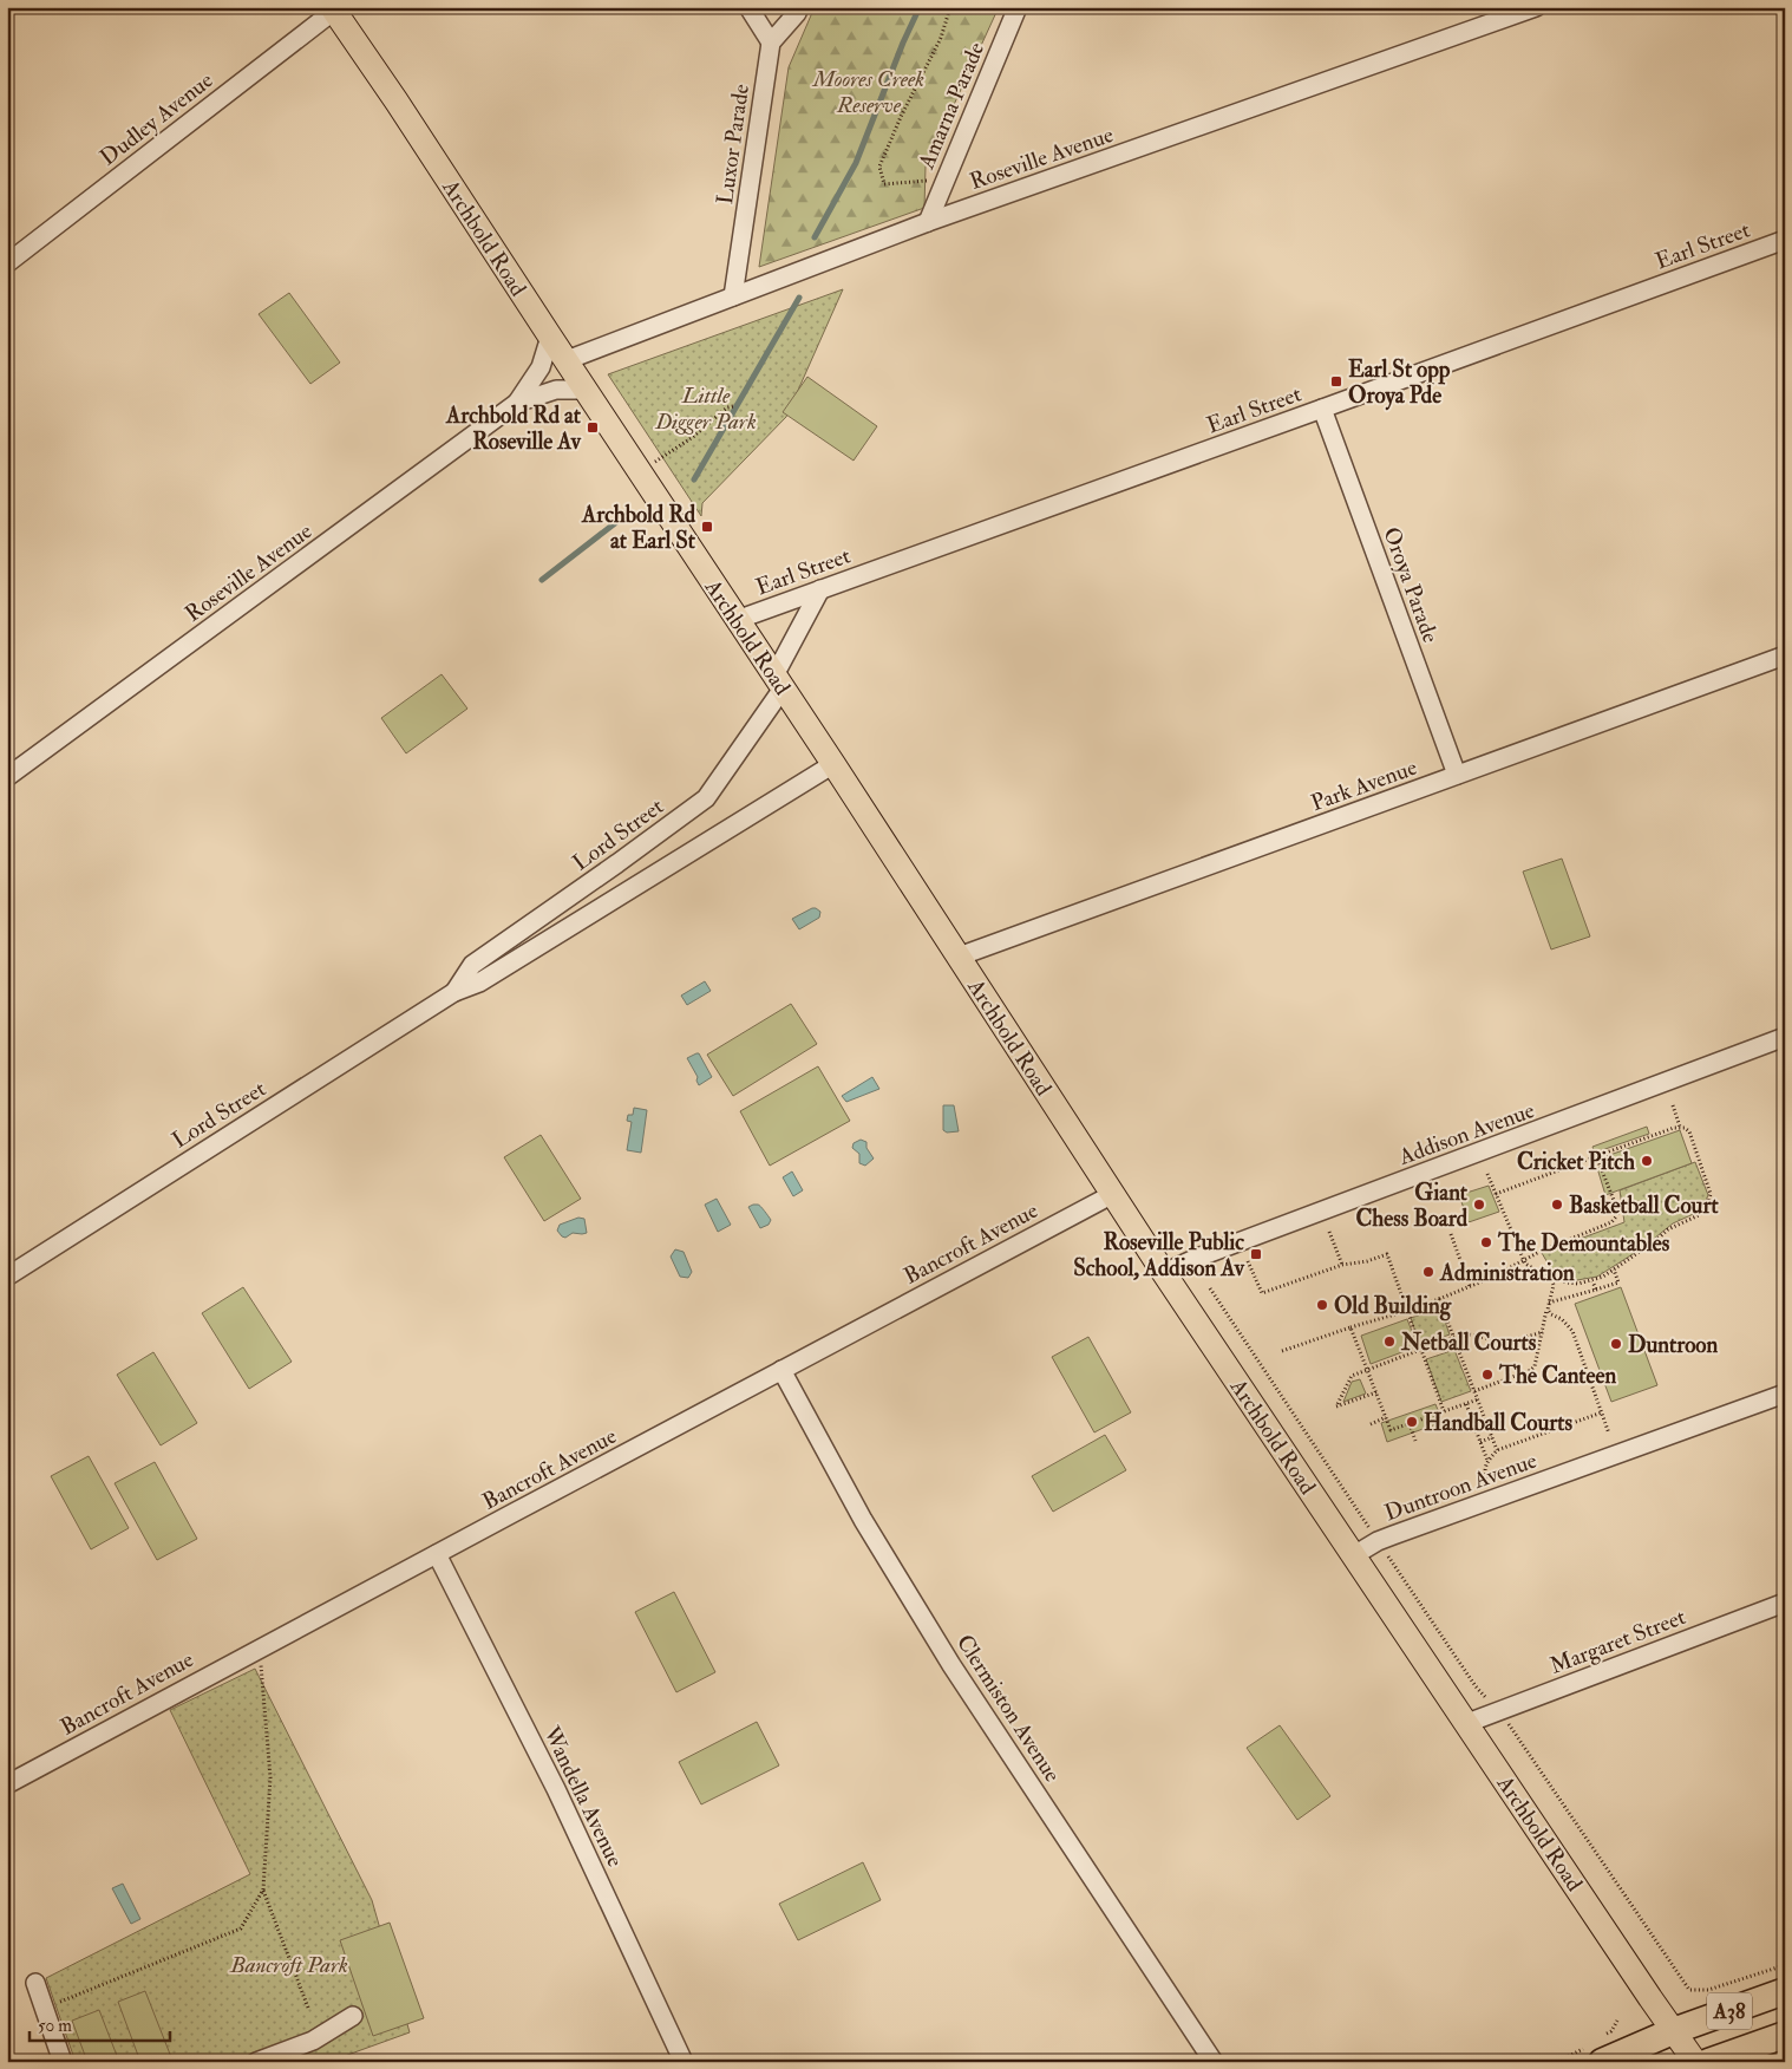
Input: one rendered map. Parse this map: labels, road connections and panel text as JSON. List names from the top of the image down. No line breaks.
{"streets":{"highway":["A38"],"main road":["Archbold Road"],"street":["Amarna Parade","Dudley Avenue","Luxor Parade","Roseville Avenue","Earl Street","Oroya Parade","Park Avenue","Lord Street","Addison Avenue","Bancroft Avenue","Duntroon Avenue","Margaret Street","Clermiston Avenue","Wandella Avenue"]},"crossings":[["Amarna Parade","Roseville Avenue"],["Dudley Avenue","Archbold Road"],["Luxor Parade","Roseville Avenue"],["Roseville Avenue","Archbold Road"],["Archbold Road","Earl Street"],["Archbold Road","Park Avenue"],["Archbold Road","Lord Street"],["Archbold Road","Addison Avenue"],["Archbold Road","Bancroft Avenue"],["Archbold Road","Duntroon Avenue"],["Archbold Road","Margaret Street"],["Archbold Road","A38"],["Earl Street","Oroya Parade"],["Earl Street","Lord Street"],["Oroya Parade","Park Avenue"],["Bancroft Avenue","Clermiston Avenue"],["Bancroft Avenue","Wandella Avenue"]],"parks":["Moores Creek Reserve","Little Digger Park","Bancroft Park"],"places":{"transit":["Earl St opp Oroya Pde","Archbold Rd at Roseville Av","Archbold Rd at Earl St","Roseville Public School, Addison Av"],"other":["Cricket Pitch","Giant Chess Board","Basketball Court","The Demountables","Administration","Old Building","Netball Courts","Duntroon","The Canteen","Handball Courts"]},"scale_bar":"50 m"}
